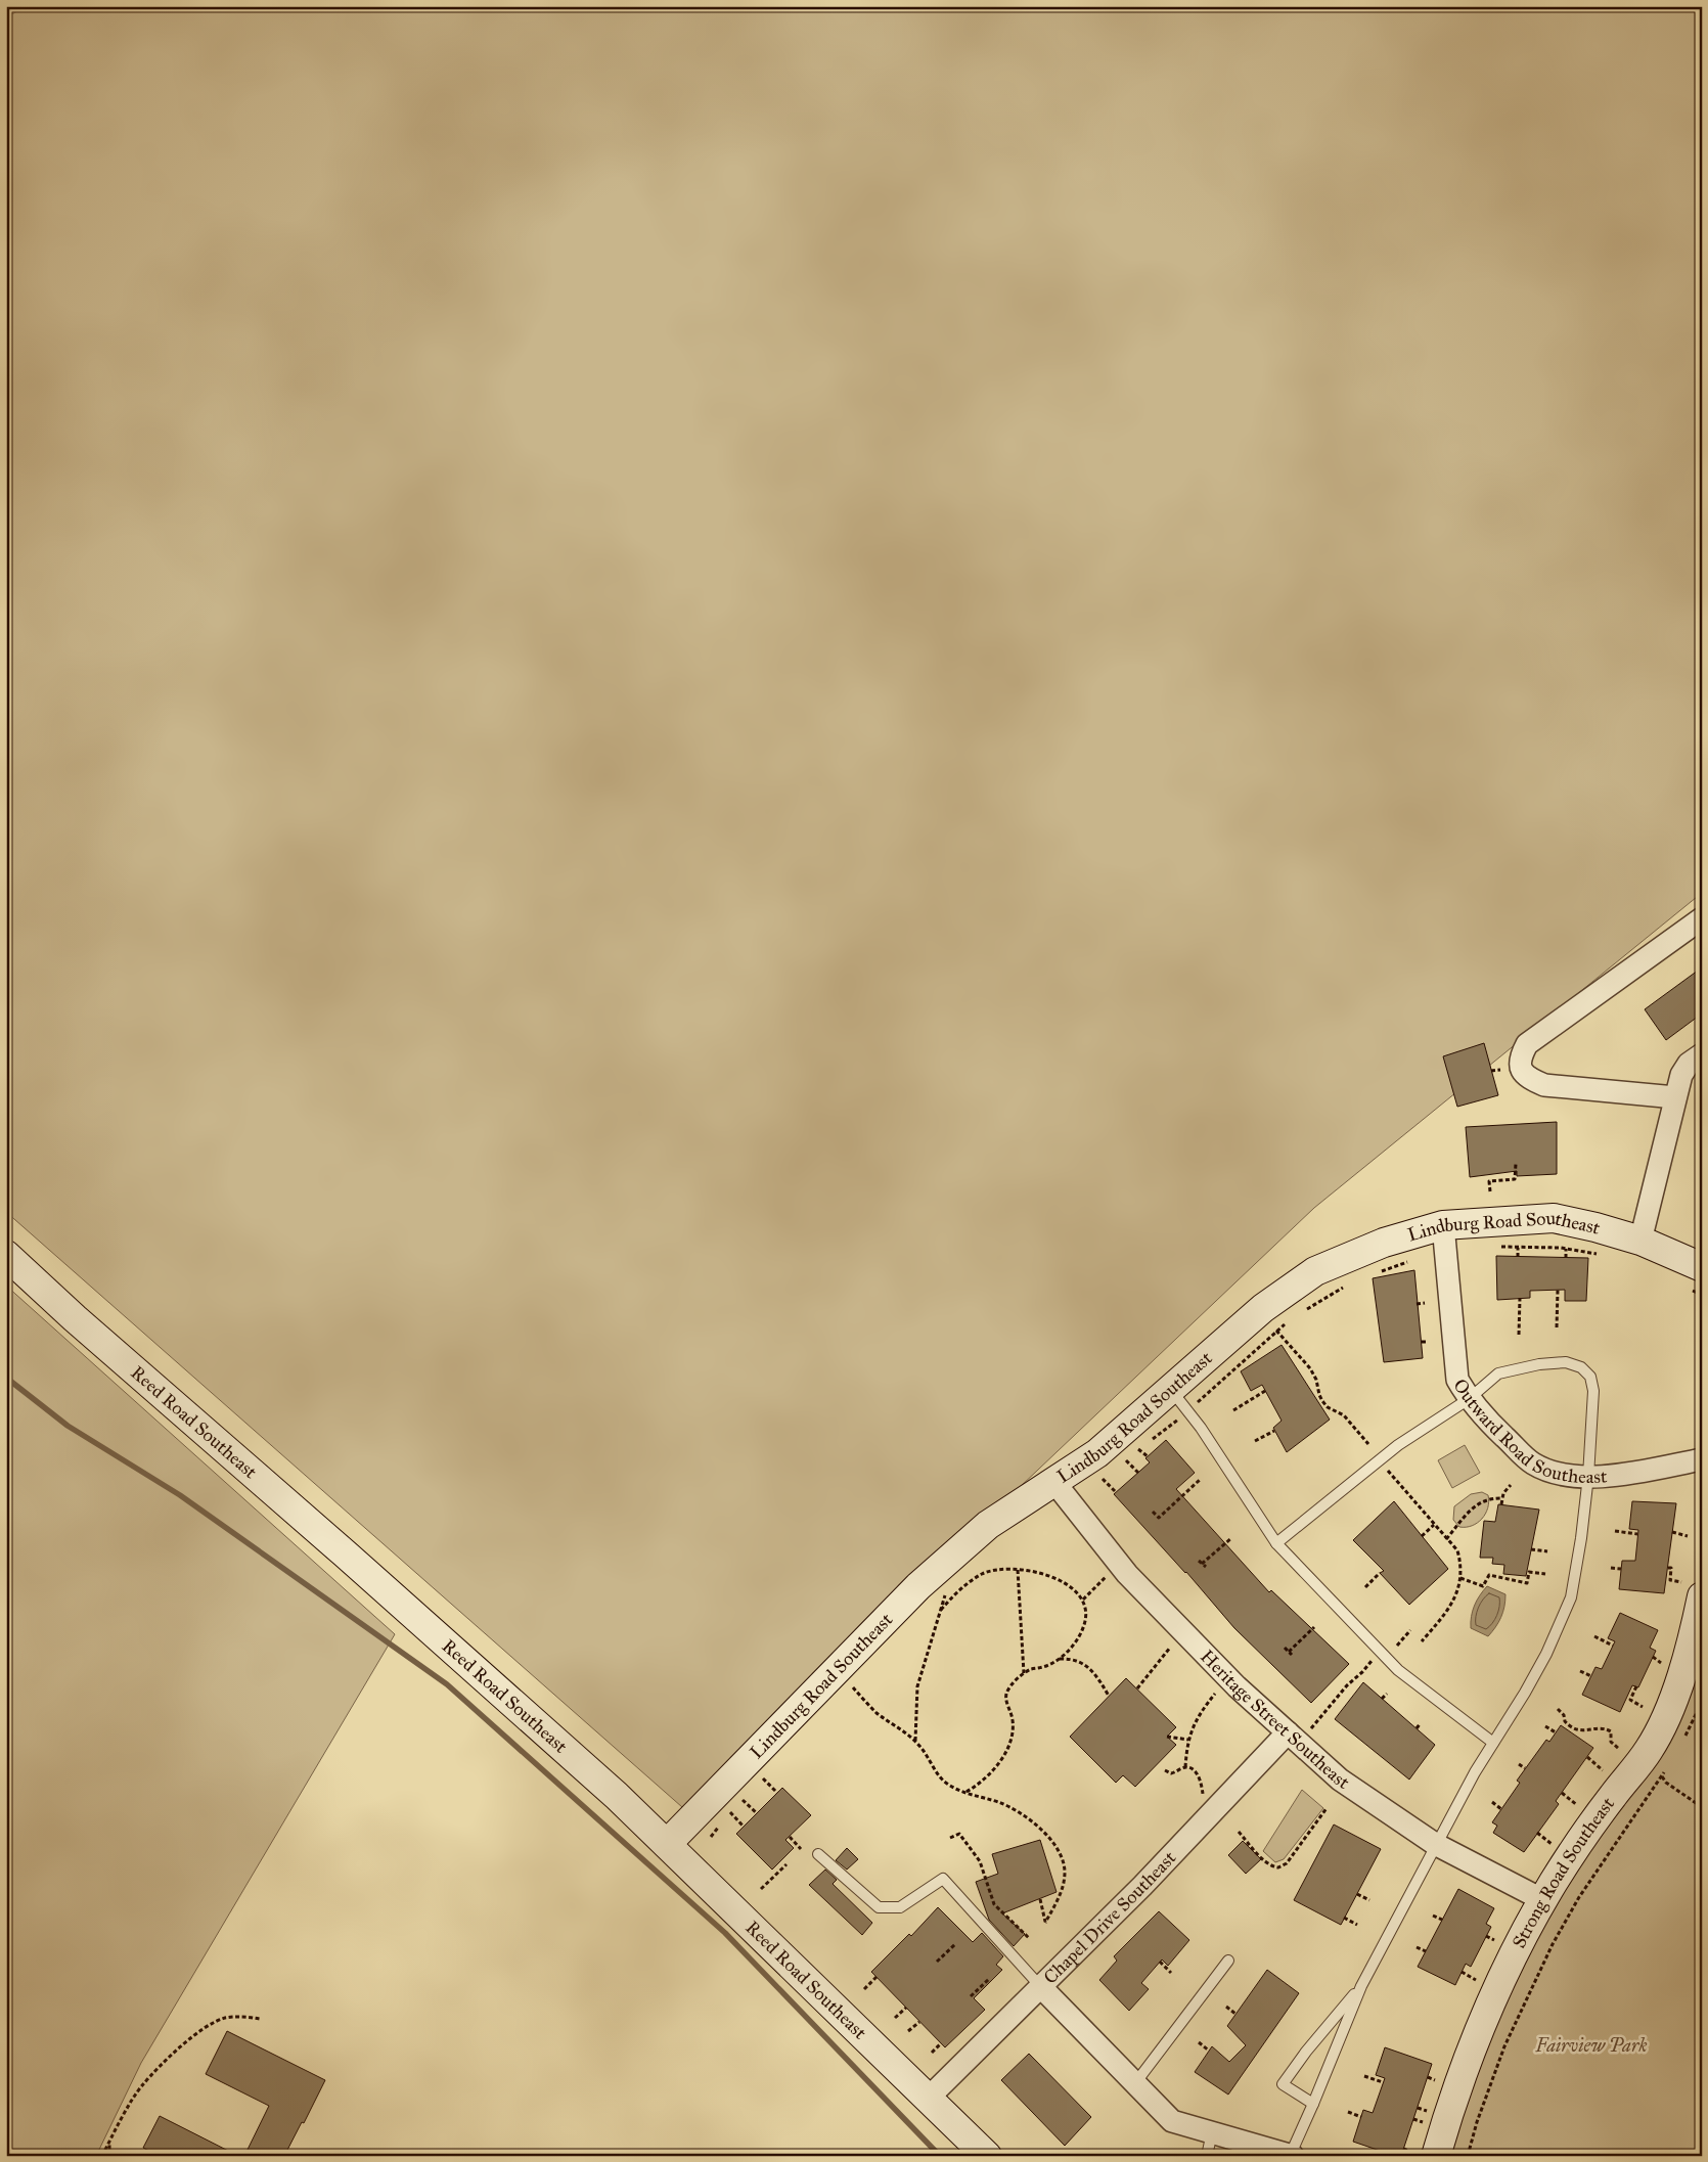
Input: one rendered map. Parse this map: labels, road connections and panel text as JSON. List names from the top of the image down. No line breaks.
{"streets":{"street":["Lindburg Road Southeast","Reed Road Southeast","Outward Road Southeast","Heritage Street Southeast","Strong Road Southeast","Chapel Drive Southeast"]},"crossings":[["Lindburg Road Southeast","Reed Road Southeast"],["Lindburg Road Southeast","Outward Road Southeast"],["Lindburg Road Southeast","Heritage Street Southeast"],["Reed Road Southeast","Chapel Drive Southeast"],["Heritage Street Southeast","Strong Road Southeast"],["Heritage Street Southeast","Chapel Drive Southeast"]],"parks":["Fairview Park"]}
